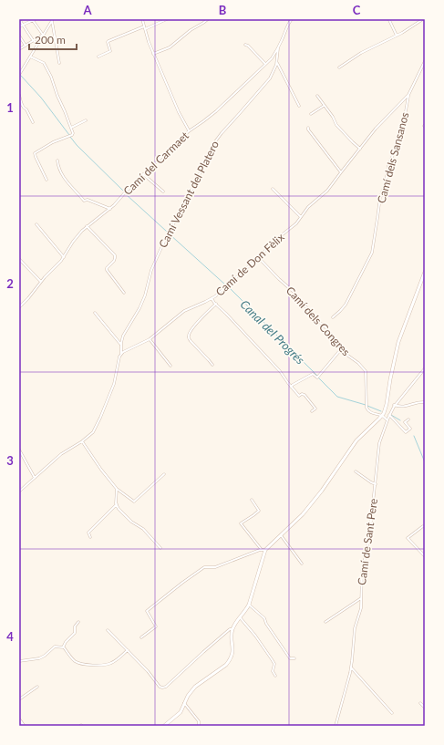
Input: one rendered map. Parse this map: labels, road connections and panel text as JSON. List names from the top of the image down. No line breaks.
{"streets":{"street":["Camí dels Sansanos","Camí del Carmaet","Camí Vessant del Platero","Camí de Don Fèlix","Camí dels Congres","Camí de Sant Pere"]},"crossings":[["Camí dels Sansanos","Camí de Don Fèlix"],["Camí del Carmaet","Camí Vessant del Platero"],["Camí Vessant del Platero","Camí de Don Fèlix"],["Camí de Don Fèlix","Camí dels Congres"],["Camí dels Congres","Camí de Sant Pere"]],"water":["Canal del Progrés"],"scale_bar":"200 m","grid":{"columns":["A","B","C"],"rows":["1","2","3","4"]}}
